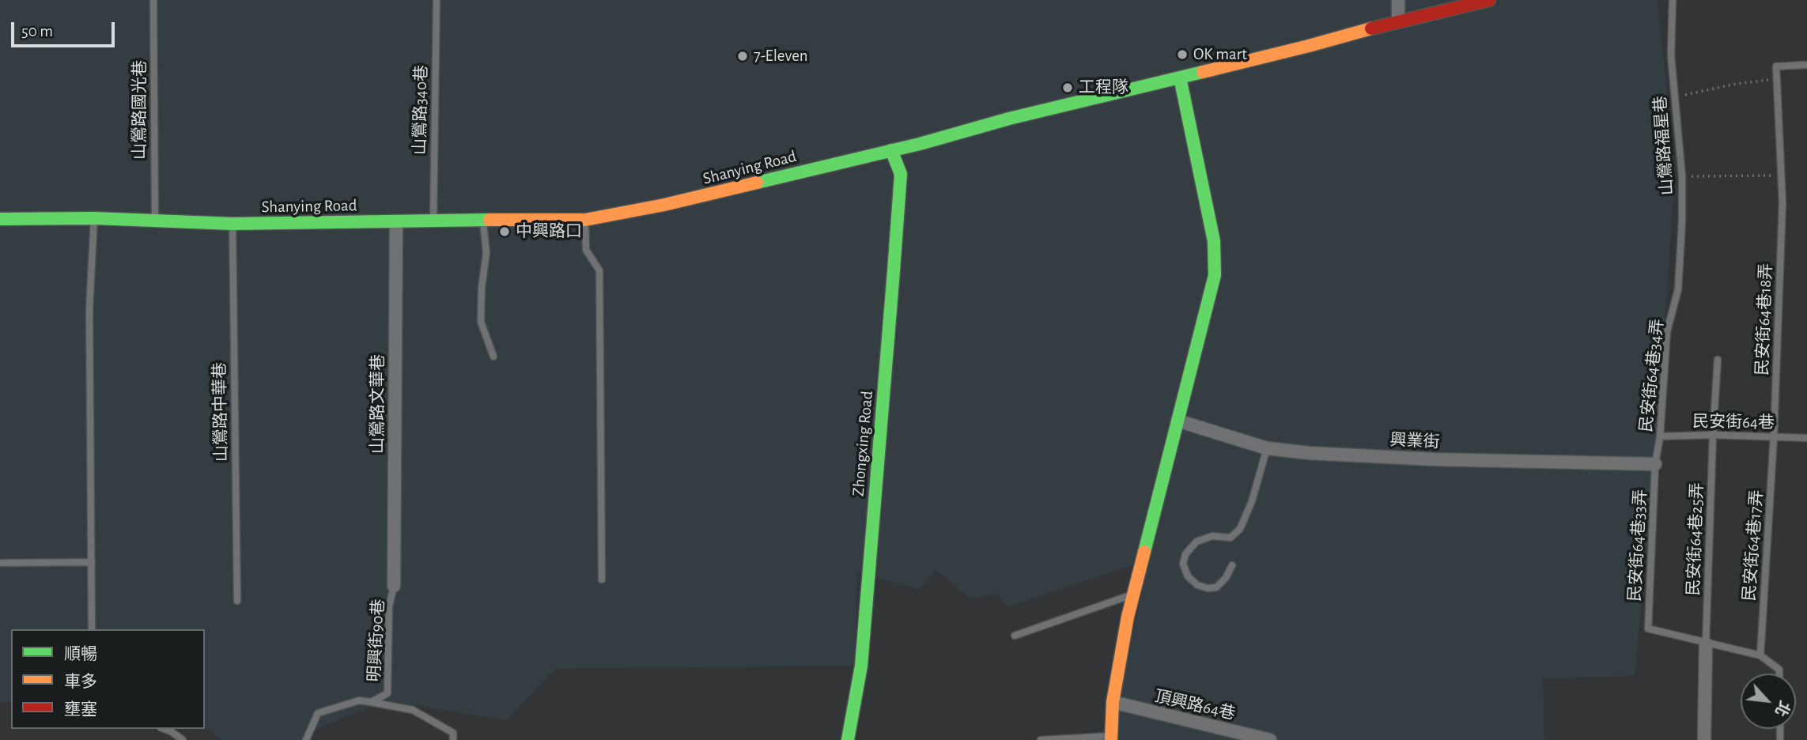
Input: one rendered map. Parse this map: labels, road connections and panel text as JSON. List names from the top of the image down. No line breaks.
{"streets":{"street":["Shanying Road","山鶯路文華巷","興業街","Zhongxing Road","頂興路64巷"],"lane":["山鶯路國光巷","山鶯路340巷","山鶯路福星巷","民安街64巷18弄","民安街64巷34弄","山鶯路中華巷","民安街64巷","民安街64巷25弄","民安街64巷33弄","民安街64巷17弄","明興街90巷"]},"crossings":[["山鶯路國光巷","Shanying Road"],["山鶯路340巷","Shanying Road"],["山鶯路福星巷","民安街64巷34弄"],["Shanying Road","山鶯路文華巷"],["Shanying Road","山鶯路中華巷"],["Shanying Road","Zhongxing Road"],["民安街64巷18弄","民安街64巷"],["民安街64巷18弄","民安街64巷17弄"],["民安街64巷34弄","民安街64巷"],["民安街64巷34弄","興業街"],["民安街64巷34弄","民安街64巷33弄"],["山鶯路文華巷","明興街90巷"],["民安街64巷","民安街64巷25弄"],["民安街64巷","民安街64巷17弄"],["興業街","民安街64巷33弄"],["民安街64巷25弄","民安街64巷33弄"]],"places":["OK mart","7-Eleven","工程隊","中興路口"],"legend":["順暢","車多","壅塞"],"scale_bar":"50 m","north":"bottom right"}
